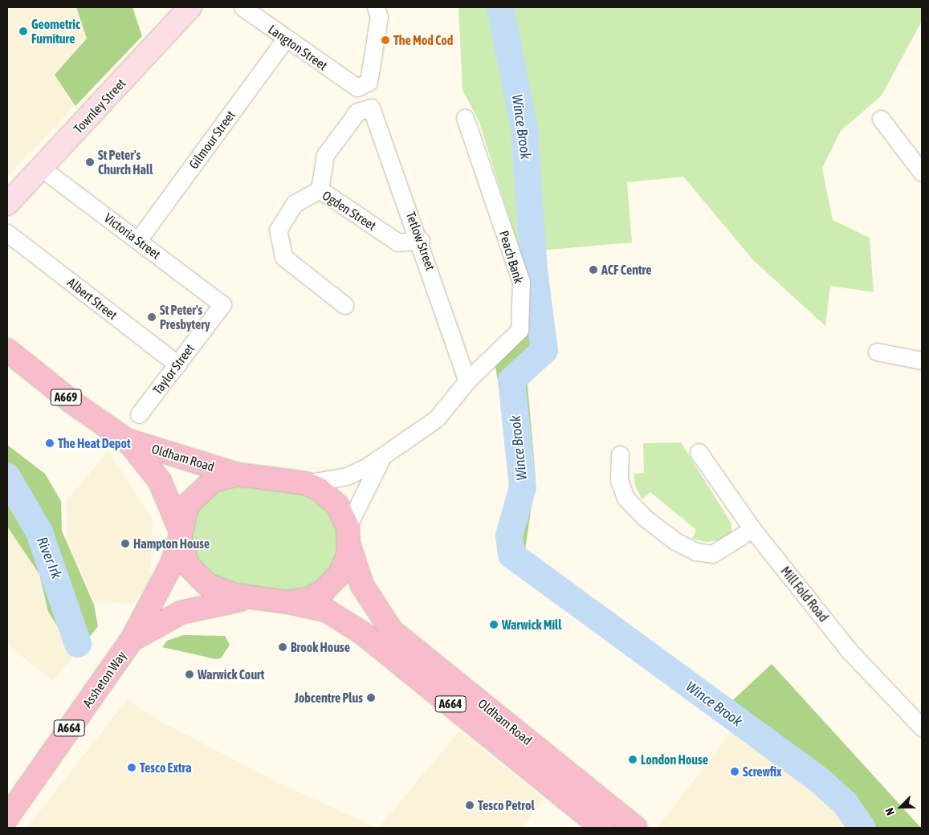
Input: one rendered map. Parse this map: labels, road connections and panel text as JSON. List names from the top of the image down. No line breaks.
{"streets":{"main road":["Townley Street","A669","Oldham Road","Assheton Way","A664"],"street":["Langton Street","Gilmour Street","Ogden Street","Victoria Street","Tetlow Street","Peach Bank","Albert Street","Taylor Street","Mill Fold Road"]},"crossings":[["Langton Street","Gilmour Street"],["Townley Street","Victoria Street"],["Gilmour Street","Victoria Street"],["Ogden Street","Tetlow Street"],["Victoria Street","Taylor Street"],["Tetlow Street","Peach Bank"],["Peach Bank","A664"],["Albert Street","Taylor Street"],["Oldham Road","Assheton Way"],["Oldham Road","A664"],["Assheton Way","A664"]],"water":["Wince Brook","River Irk"],"places":["Geometric Furniture","The Mod Cod","St Peter's Church Hall","ACF Centre","St Peter's Presbytery","The Heat Depot","Hampton House","Warwick Mill","Brook House","Warwick Court","Jobcentre Plus","London House","Tesco Extra","Screwfix","Tesco Petrol"],"north":"bottom left"}
